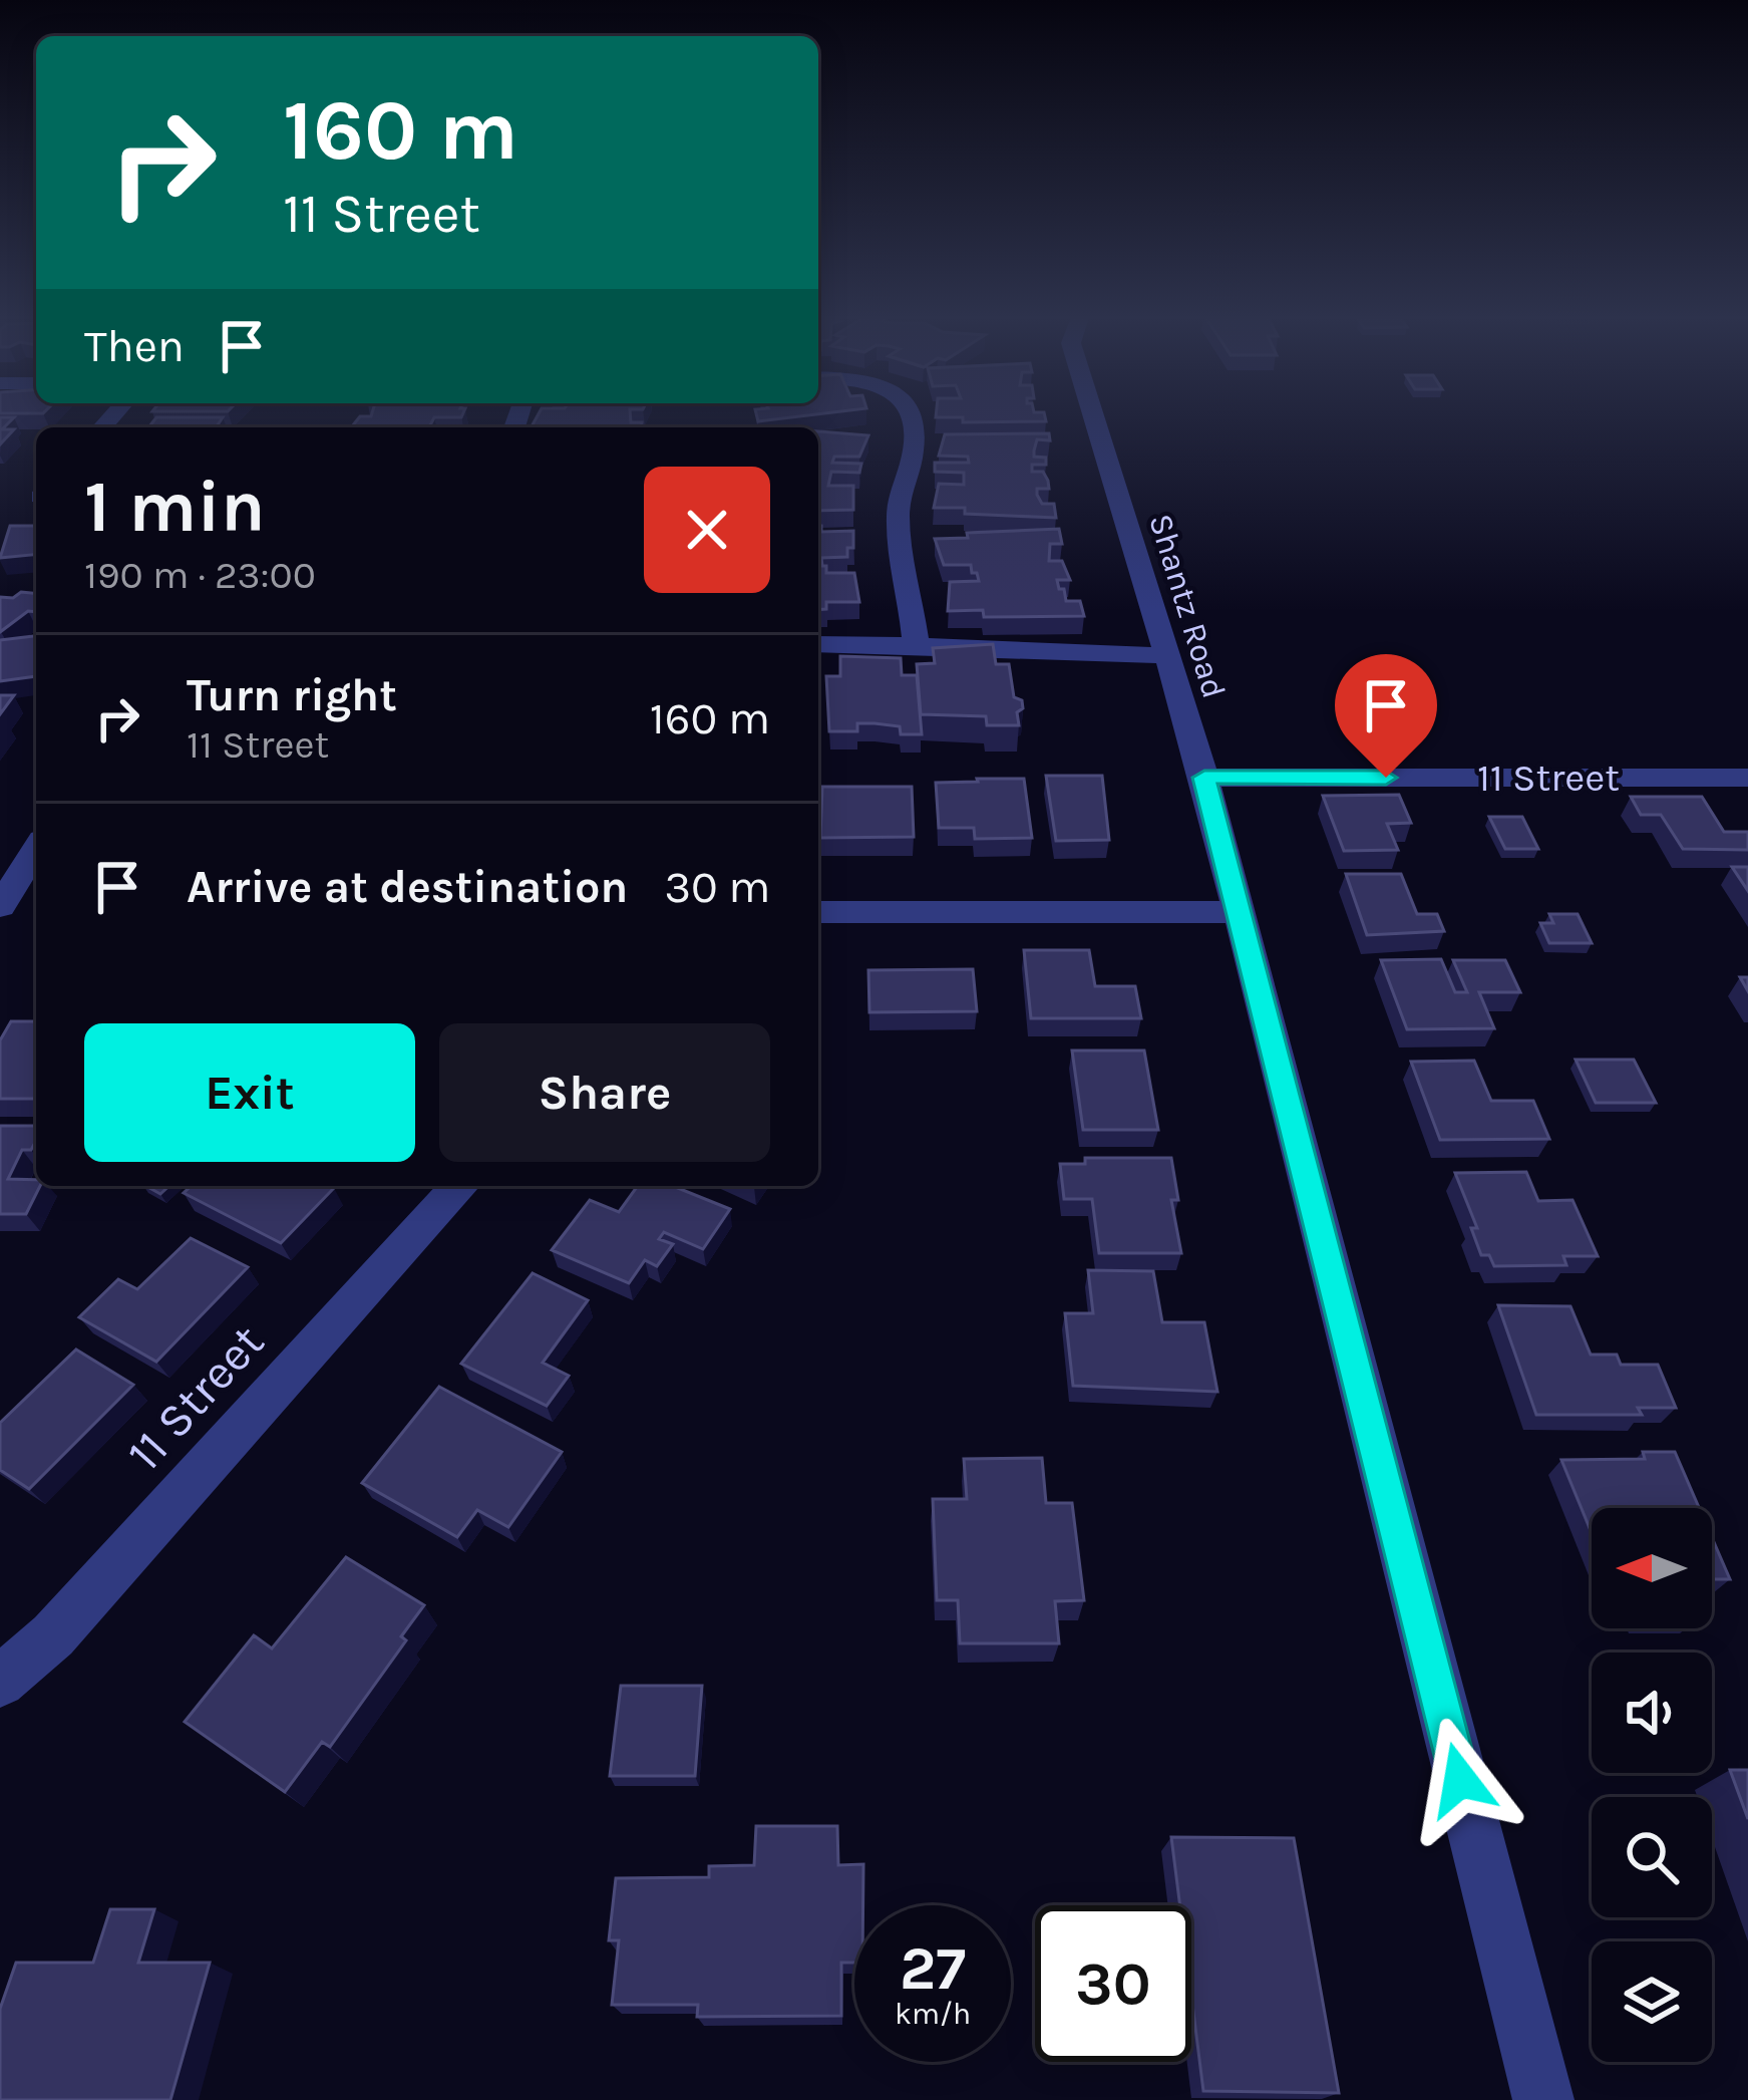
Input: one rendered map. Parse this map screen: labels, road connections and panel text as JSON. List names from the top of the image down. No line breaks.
{"streets":{"street":["Shantz Road","11 Street"]},"crossings":[["Shantz Road","11 Street"]],"north":"left","page":{"turn":["160 m","11 Street"],"then":"Then","heading":["1 min","190 m · 23:00"],"list":[{"name":"Turn right","note":"11 Street","value":"160 m"},{"name":"Arrive at destination","value":"30 m"}],"buttons":["Exit","Share"],"speed":"27 km/h","limit":"30"}}
